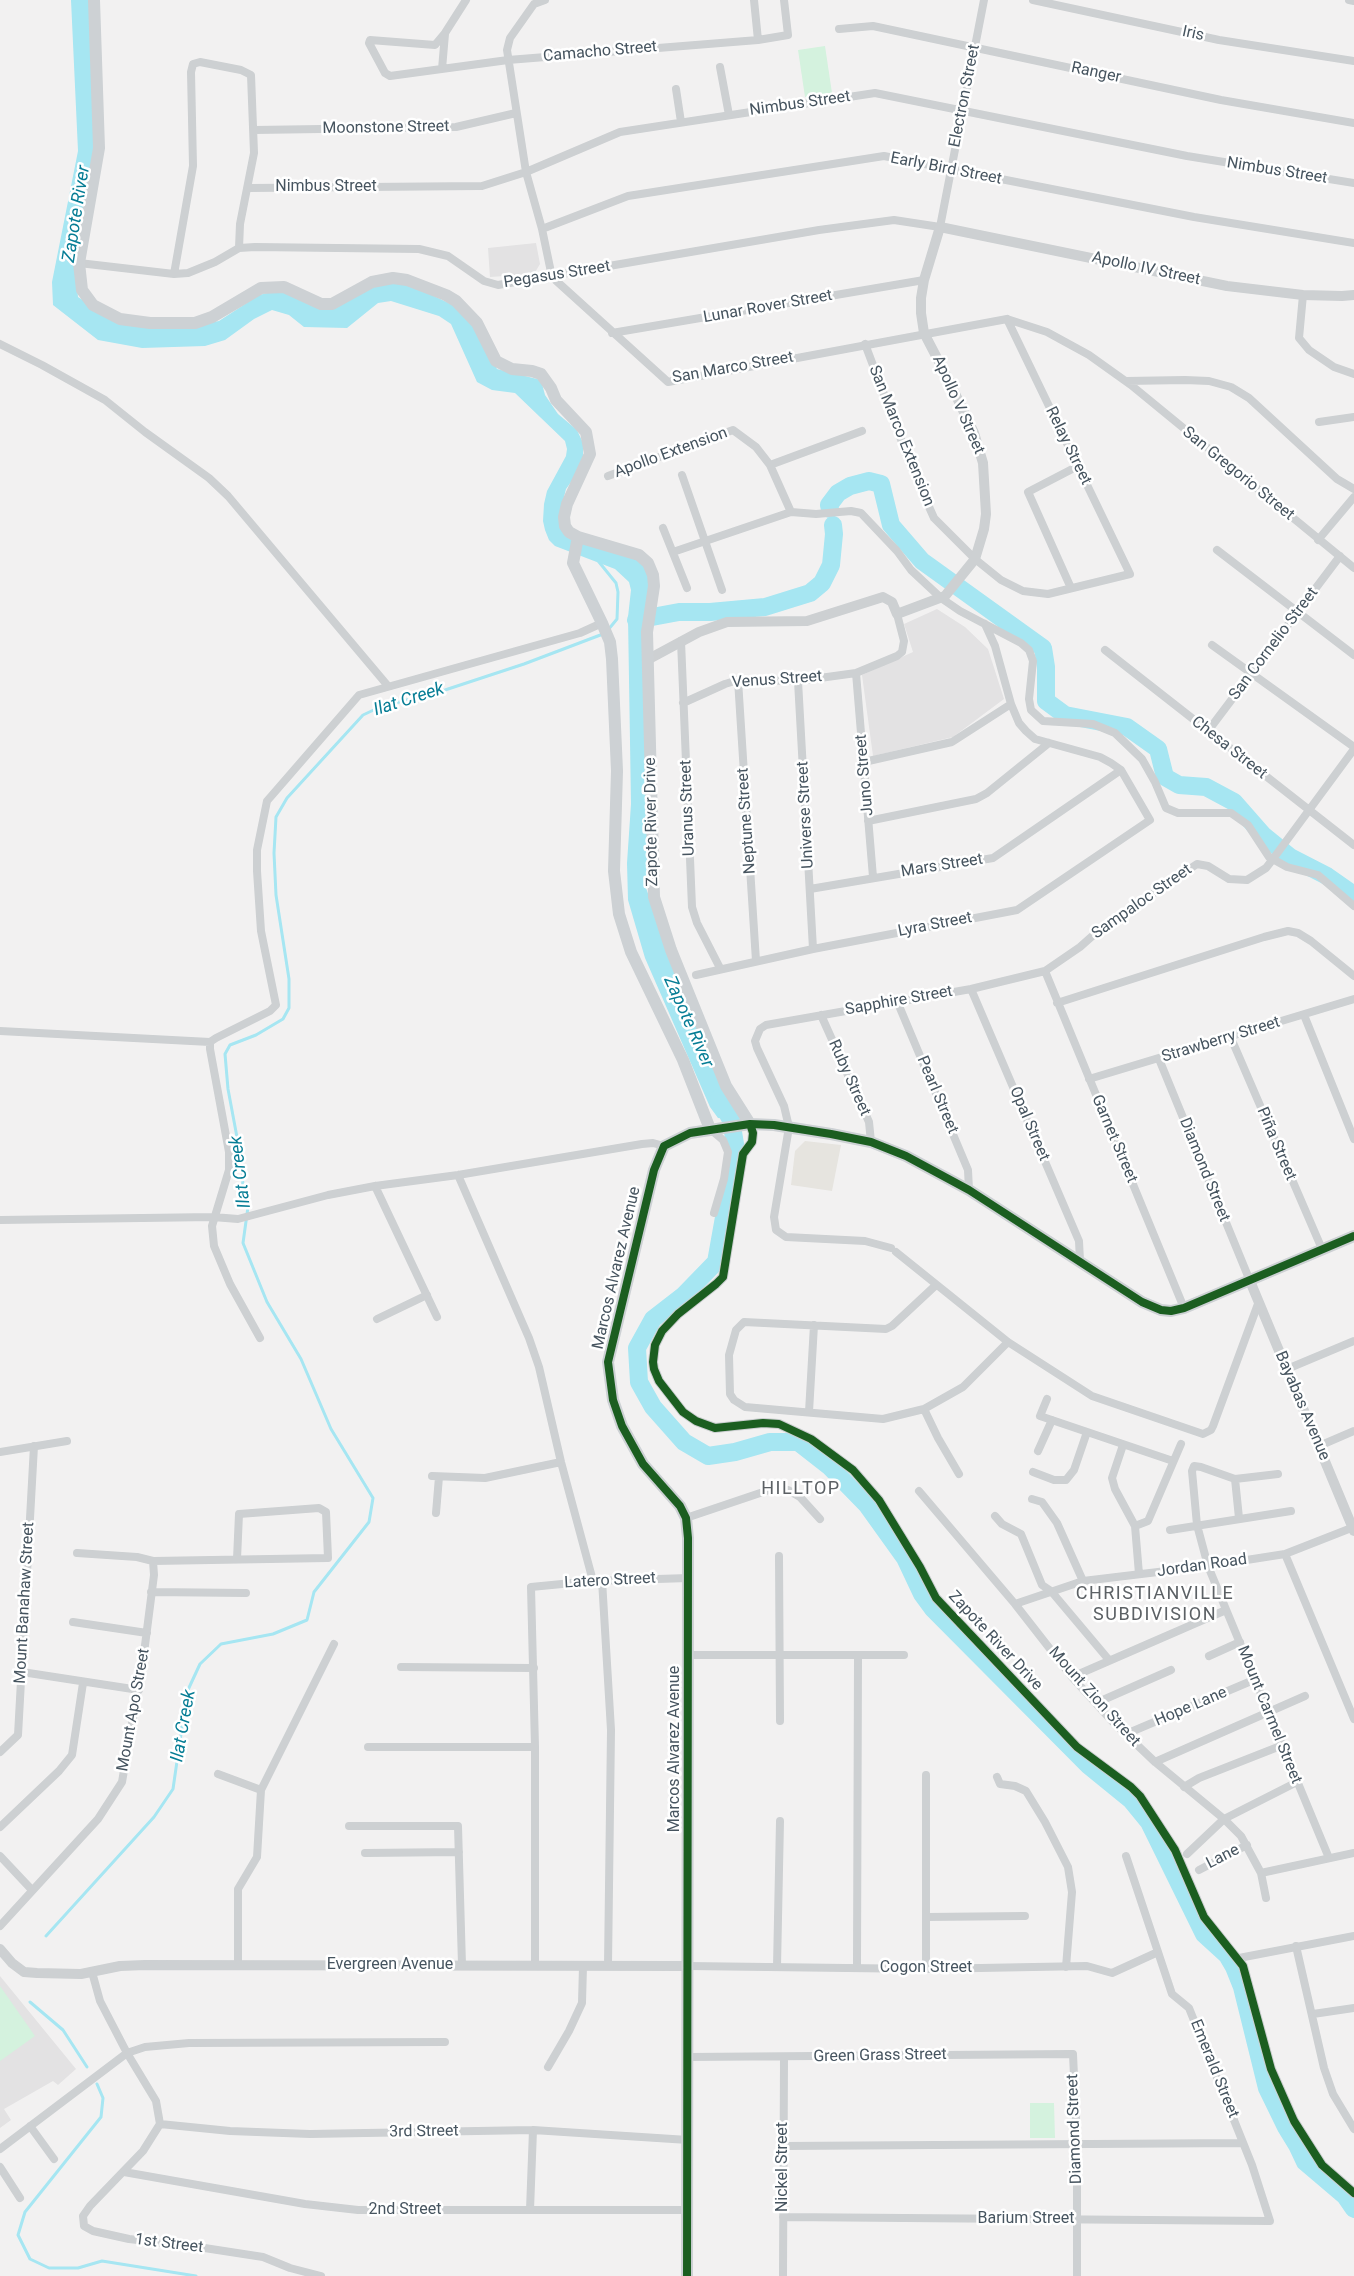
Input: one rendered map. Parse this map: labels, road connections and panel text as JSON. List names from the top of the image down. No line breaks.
{"streets":{"main road":["Zapote River Drive","Marcos Alvarez Avenue"],"street":["Iris","Camacho Street","Ranger","Electron Street","Nimbus Street","Moonstone Street","Early Bird Street","Apollo IV Street","Pegasus Street","Lunar Rover Street","San Marco Street","Apollo V Street","San Marco Extension","Relay Street","Apollo Extension","San Gregorio Street","San Cornelio Street","Venus Street","Chesa Street","Juno Street","Uranus Street","Universe Street","Neptune Street","Mars Street","Sampaloc Street","Lyra Street","Sapphire Street","Strawberry Street","Ruby Street","Pearl Street","Opal Street","Garnet Street","Piña Street","Diamond Street","Bayabas Avenue","Jordan Road","Latero Street","Mount Banahaw Street","Mount Zion Street","Hope Lane","Mount Apo Street","Mount Carmel Street","Lane","Evergreen Avenue","Cogon Street","Green Grass Street","Emerald Street","3rd Street","Nickel Street","2nd Street","Barium Street","1st Street"]},"crossings":[["Ranger","Electron Street"],["Electron Street","Nimbus Street"],["Electron Street","Early Bird Street"],["Electron Street","Apollo IV Street"],["Electron Street","Pegasus Street"],["Electron Street","Apollo V Street"],["Apollo IV Street","Pegasus Street"],["Apollo IV Street","Apollo V Street"],["Pegasus Street","San Marco Street"],["Pegasus Street","Apollo V Street"],["Lunar Rover Street","San Marco Street"],["Lunar Rover Street","Apollo V Street"],["San Marco Street","Apollo V Street"],["San Marco Street","San Marco Extension"],["San Marco Street","Relay Street"],["San Marco Street","San Gregorio Street"],["Apollo V Street","San Marco Extension"],["San Marco Extension","Relay Street"],["San Gregorio Street","San Cornelio Street"],["San Cornelio Street","Chesa Street"],["Venus Street","Juno Street"],["Venus Street","Uranus Street"],["Venus Street","Universe Street"],["Venus Street","Neptune Street"],["Chesa Street","Sampaloc Street"],["Juno Street","Mars Street"],["Uranus Street","Lyra Street"],["Universe Street","Mars Street"],["Universe Street","Lyra Street"],["Neptune Street","Lyra Street"],["Mars Street","Lyra Street"],["Sampaloc Street","Sapphire Street"],["Sampaloc Street","Garnet Street"],["Sapphire Street","Ruby Street"],["Sapphire Street","Pearl Street"],["Sapphire Street","Opal Street"],["Sapphire Street","Garnet Street"],["Strawberry Street","Garnet Street"],["Strawberry Street","Piña Street"],["Strawberry Street","Diamond Street"],["Diamond Street","Bayabas Avenue"],["Diamond Street","Green Grass Street"],["Diamond Street","Barium Street"],["Marcos Alvarez Avenue","Latero Street"],["Marcos Alvarez Avenue","Evergreen Avenue"],["Marcos Alvarez Avenue","Cogon Street"],["Marcos Alvarez Avenue","Green Grass Street"],["Marcos Alvarez Avenue","3rd Street"],["Marcos Alvarez Avenue","2nd Street"],["Bayabas Avenue","Jordan Road"],["Jordan Road","Mount Zion Street"],["Jordan Road","Mount Carmel Street"],["Mount Zion Street","Hope Lane"],["Mount Zion Street","Lane"],["Hope Lane","Mount Carmel Street"],["Evergreen Avenue","Cogon Street"],["Cogon Street","Emerald Street"],["Green Grass Street","Nickel Street"],["Emerald Street","Barium Street"],["Nickel Street","Barium Street"],["2nd Street","1st Street"]],"districts":["HILLTOP","CHRISTIANVILLE SUBDIVISION"],"water":["Zapote River","Ilat Creek"]}
